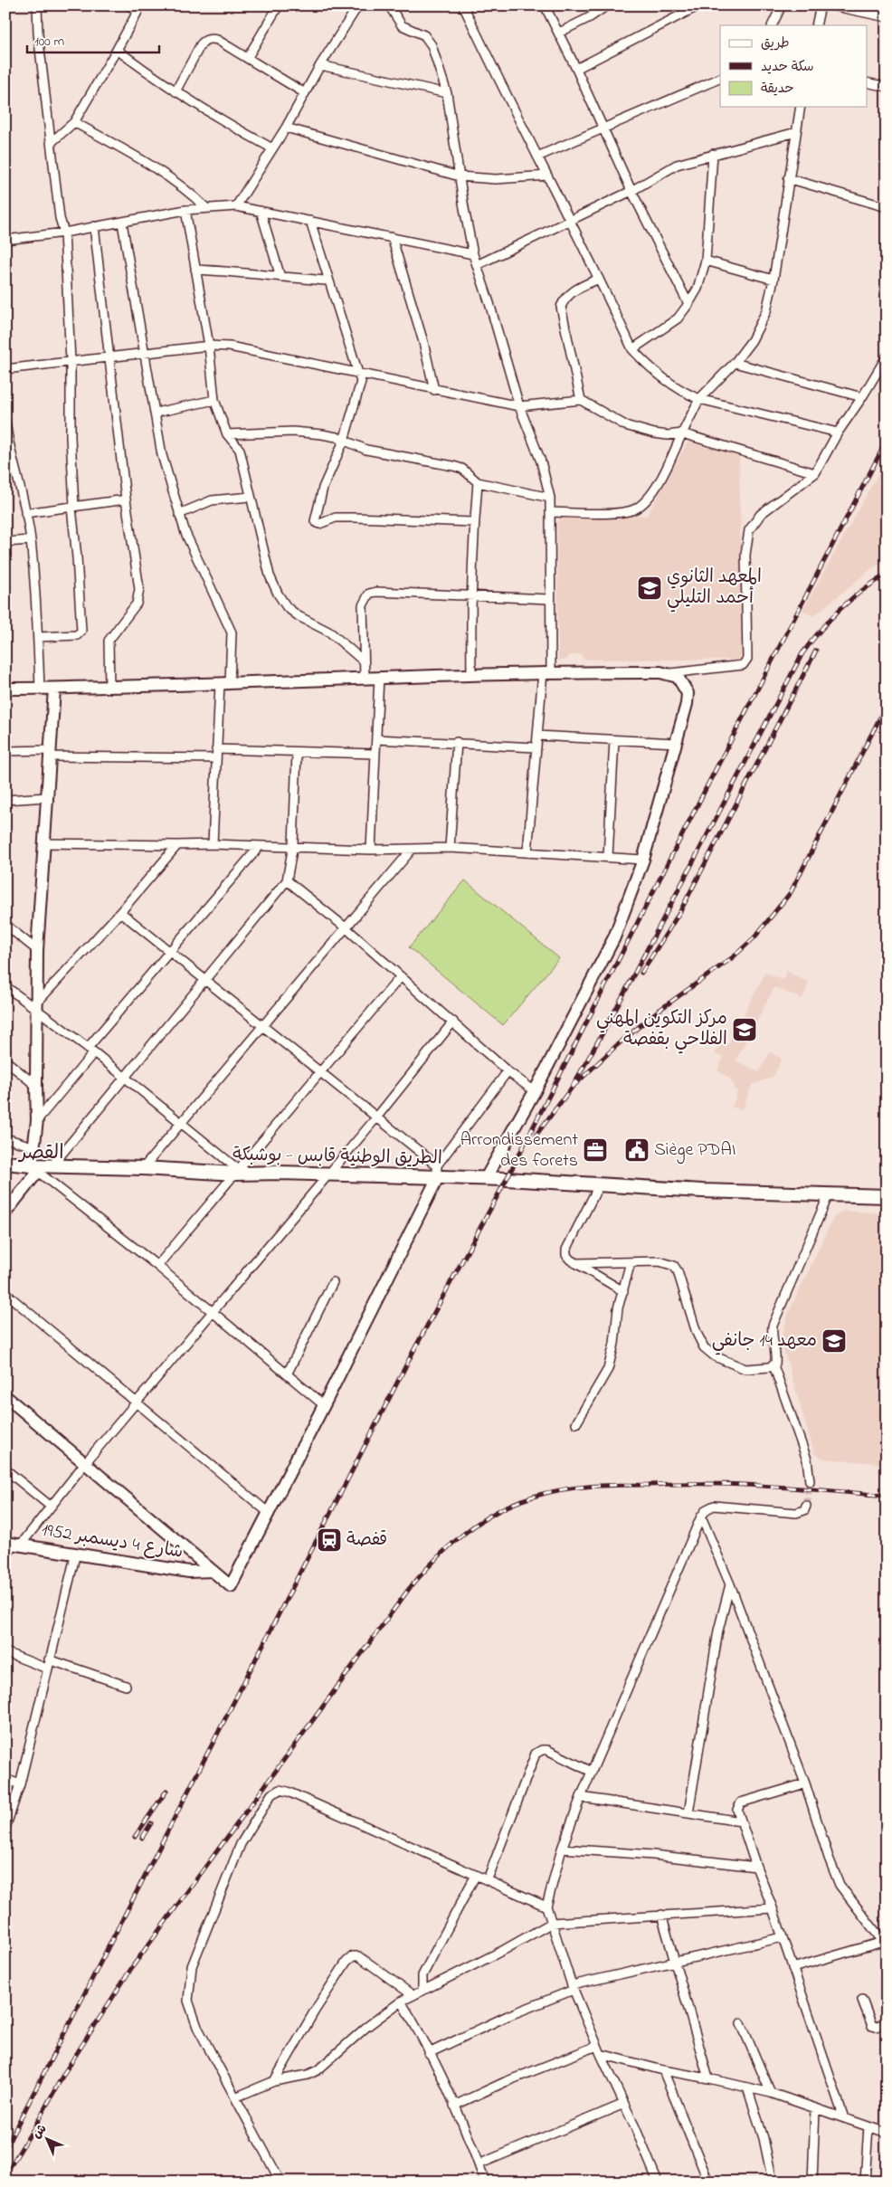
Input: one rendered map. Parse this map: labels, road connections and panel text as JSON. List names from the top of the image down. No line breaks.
{"streets":{"main road":["الطريق الوطنية قابس - بوشبكة"],"street":["شارع 4 ديسمبر 1952"]},"districts":["القصر"],"places":{"school or university":["المعهد الثانوي أحمد التليلي","مركز التكوين المهني الفلاحي بقفصة","معهد 14 جانفي"],"office":["Arrondissement des forets"],"public building":["Siège PDAI"],"station":["قفصة"]},"legend":["طريق","سكة حديد","حديقة"],"scale_bar":"100 m","north":"top left"}
